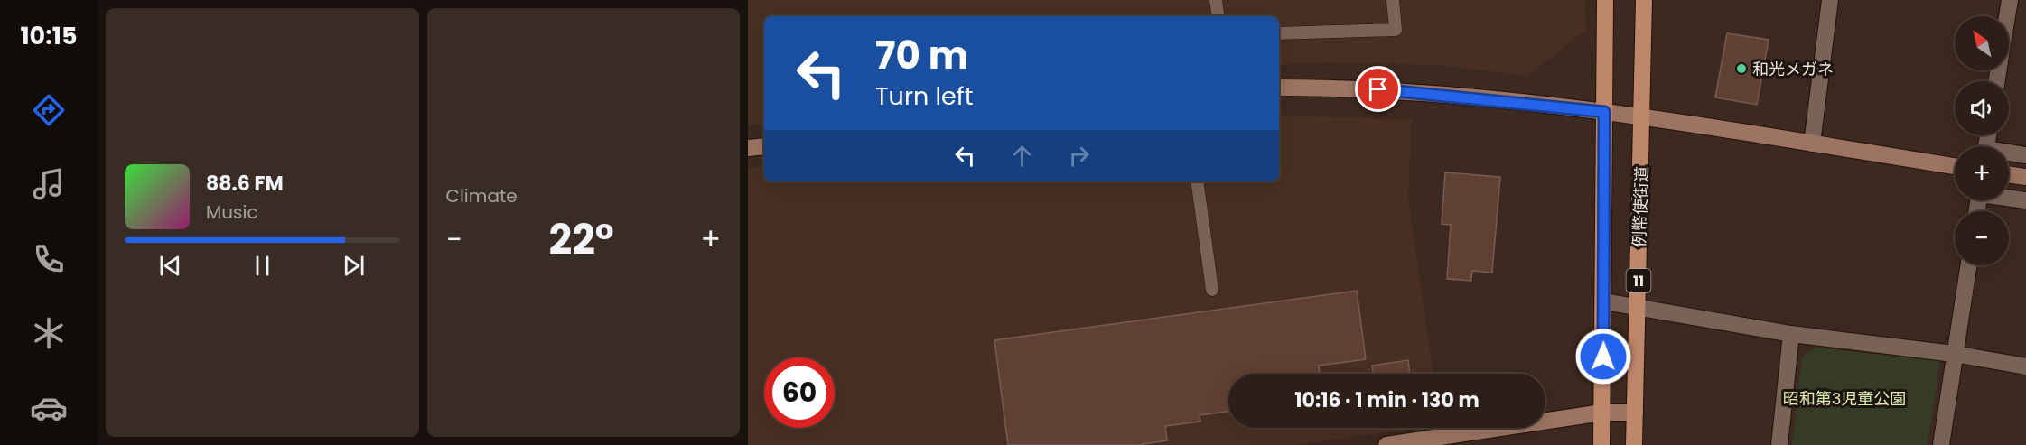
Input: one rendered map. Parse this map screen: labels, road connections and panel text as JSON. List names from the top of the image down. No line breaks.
{"streets":{"main road":["例幣使街道","11"]},"parks":["昭和第3児童公園"],"places":["和光メガネ"],"north":"top left","page":{"tabs":"10:15","tile":"Climate","map_buttons":["+","−"],"turn":["70 m","Turn left"],"song":["88.6 FM","Music"],"heat":["−","22°","+"],"limit":"60","trip":"10:16 · 1 min · 130 m"}}
